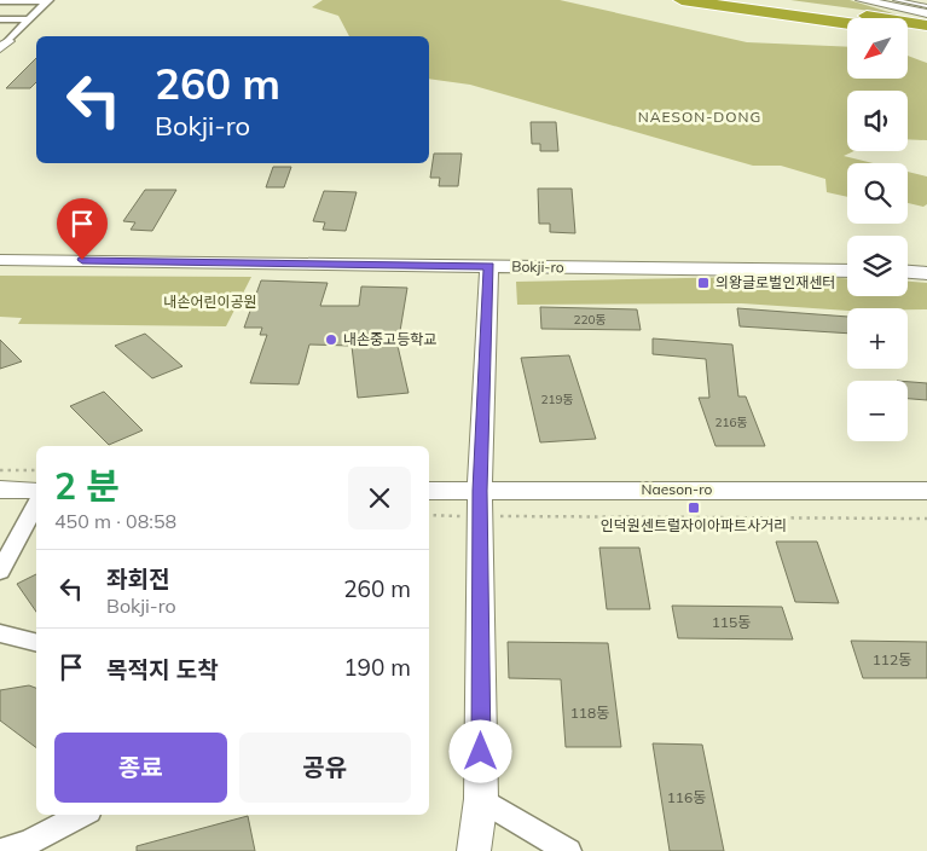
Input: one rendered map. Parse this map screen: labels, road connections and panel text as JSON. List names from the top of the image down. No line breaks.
{"streets":{"street":["Bokji-ro","Naeson-ro"]},"districts":["NAESON-DONG"],"parks":["내손어린이공원"],"places":{"transit":["의왕글로벌인재센터","인덕원센트럴자이아파트사거리"],"other":["내손중고등학교"]},"house_numbers":["220동","219동","216동","115동","112동","118동","116동"],"north":"bottom left","page":{"map_buttons":["+","−"],"turn":["260 m","Bokji-ro"],"heading":["2 분","450 m · 08:58"],"list":[{"name":"좌회전","note":"Bokji-ro","value":"260 m"},{"name":"목적지 도착","value":"190 m"}],"buttons":["종료","공유"]}}
